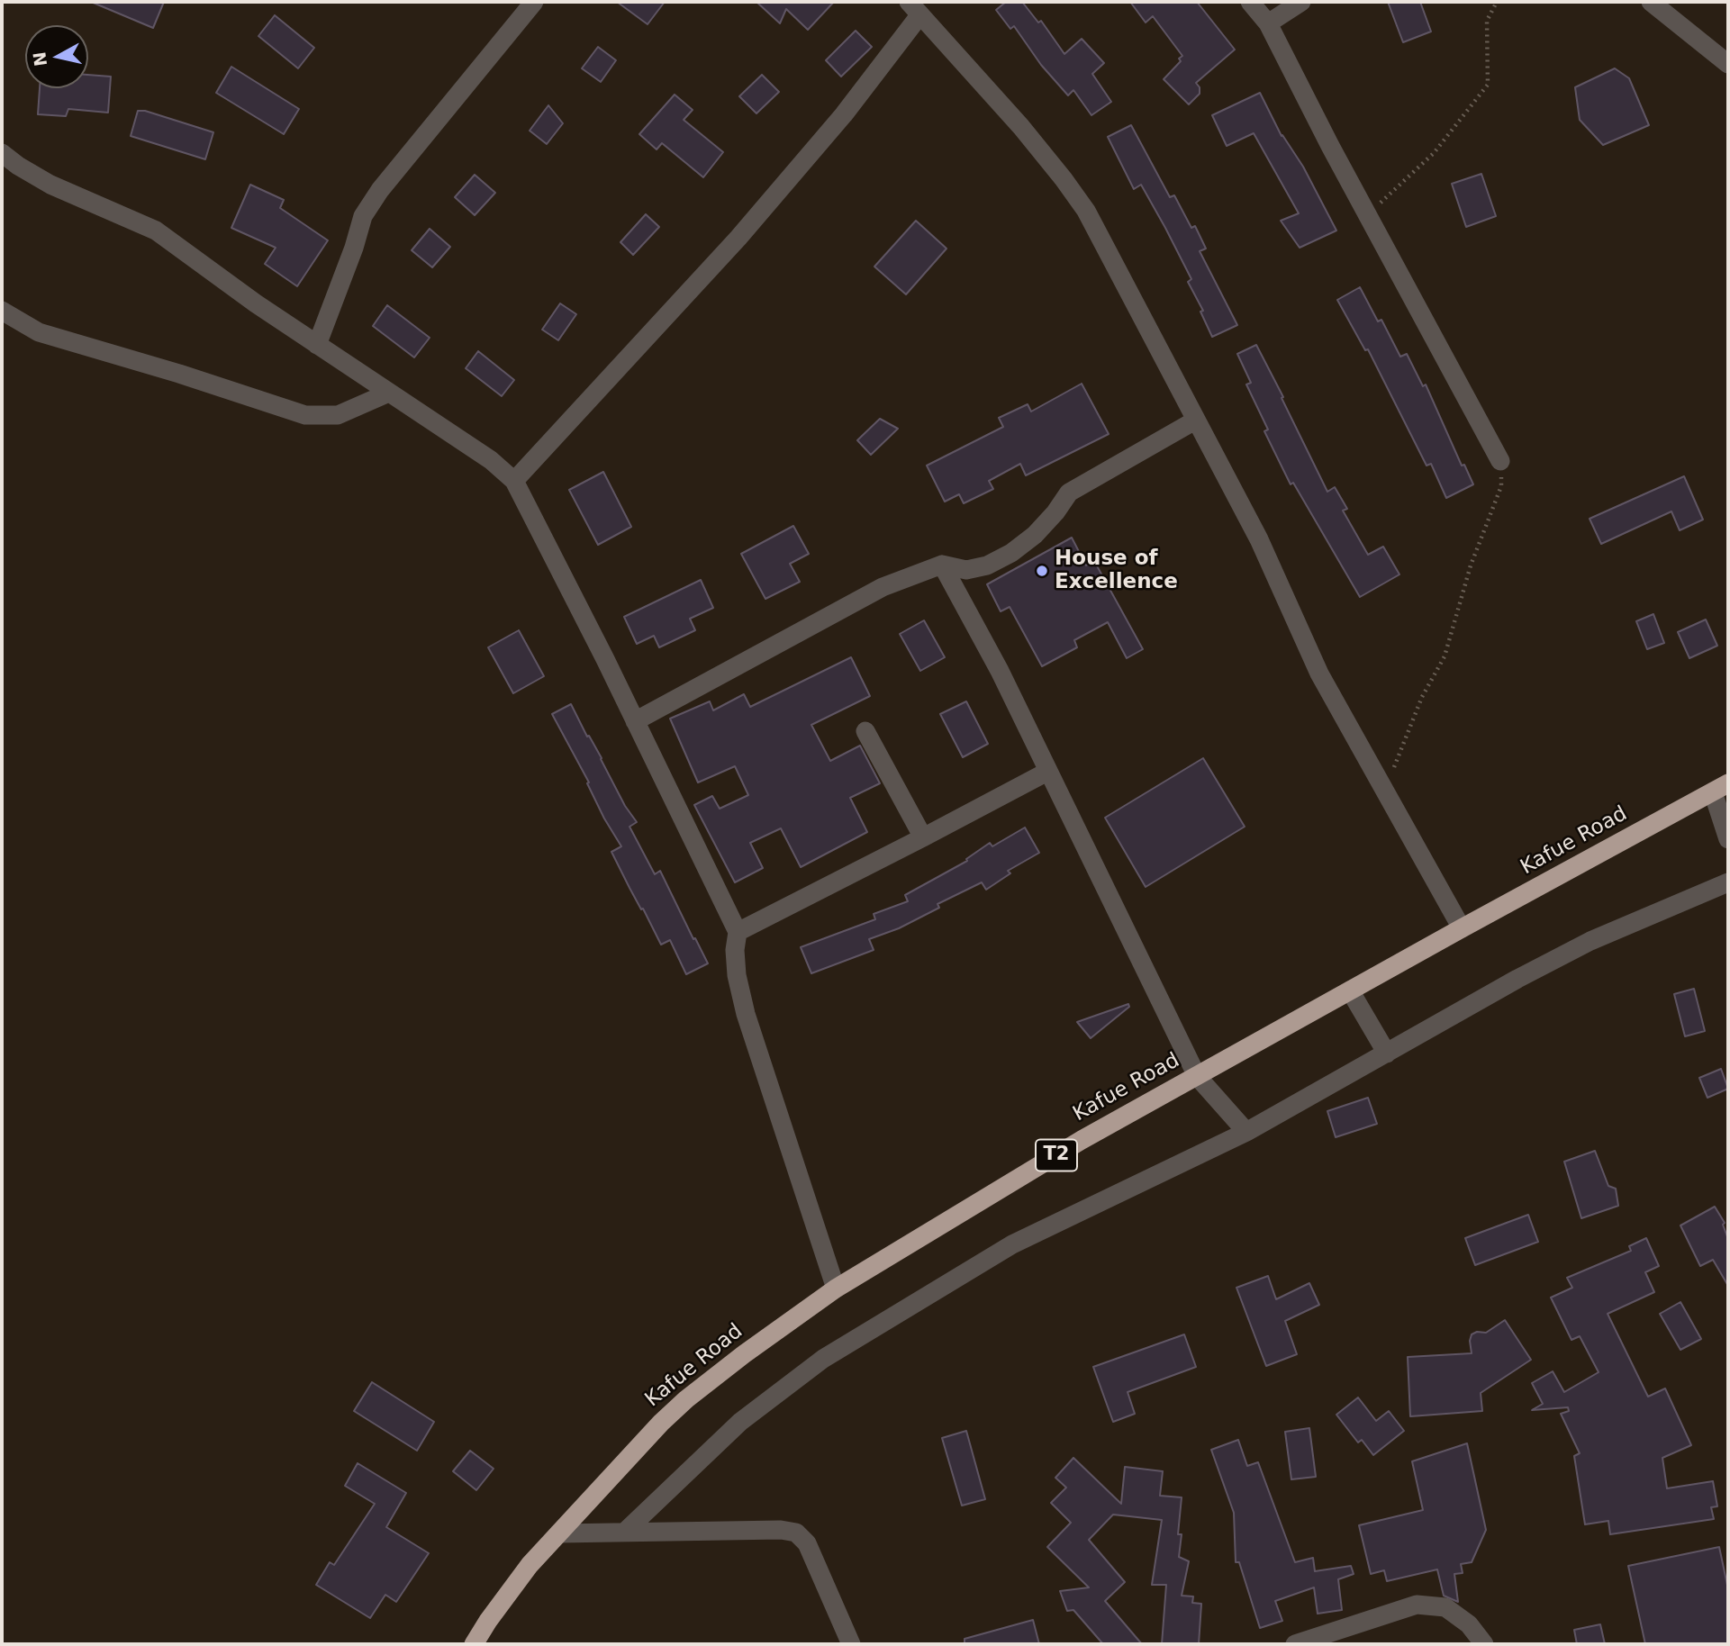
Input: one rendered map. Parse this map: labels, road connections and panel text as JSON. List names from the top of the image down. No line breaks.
{"streets":{"highway":["Kafue Road","T2"]},"places":["House of Excellence"],"north":"left"}
